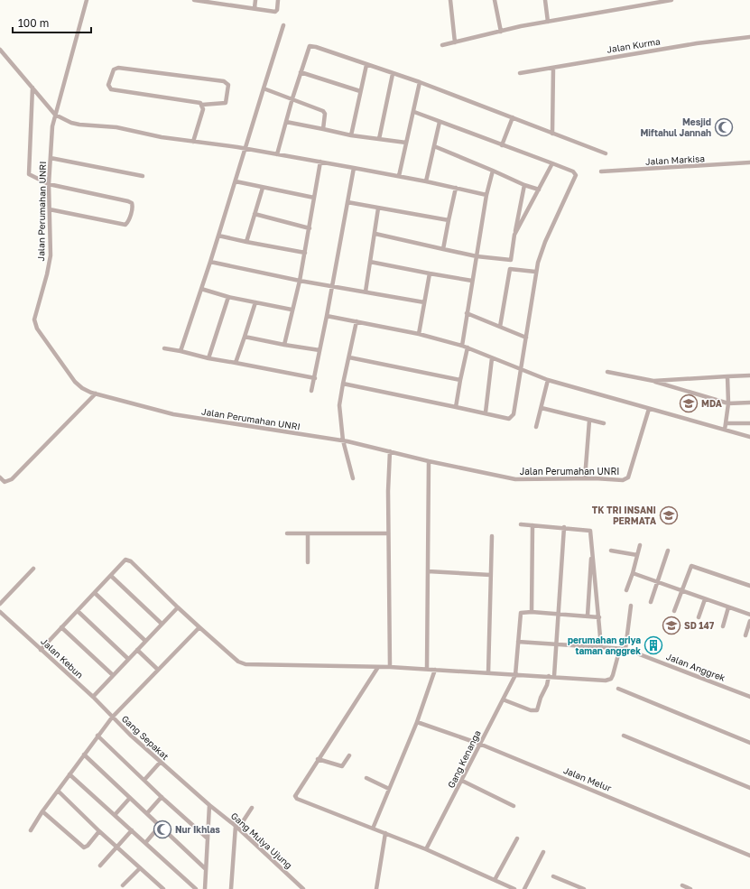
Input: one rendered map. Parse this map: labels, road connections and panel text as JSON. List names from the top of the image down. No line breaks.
{"streets":{"street":["Jalan Kurma","Jalan Markisa","Jalan Perumahan UNRI","Jalan Kebun","Jalan Anggrek","Gang Sepakat","Gang Kenanga","Jalan Melur","Gang Mulya Ujung"]},"crossings":[["Jalan Kebun","Gang Sepakat"],["Gang Sepakat","Gang Mulya Ujung"],["Gang Kenanga","Jalan Melur"]],"places":{"mosque":["Mesjid Miftahul Jannah","Nur Ikhlas"],"school or university":["MDA","TK TRI INSANI PERMATA","SD 147"],"building":["perumahan griya taman anggrek"]},"scale_bar":"100 m"}
